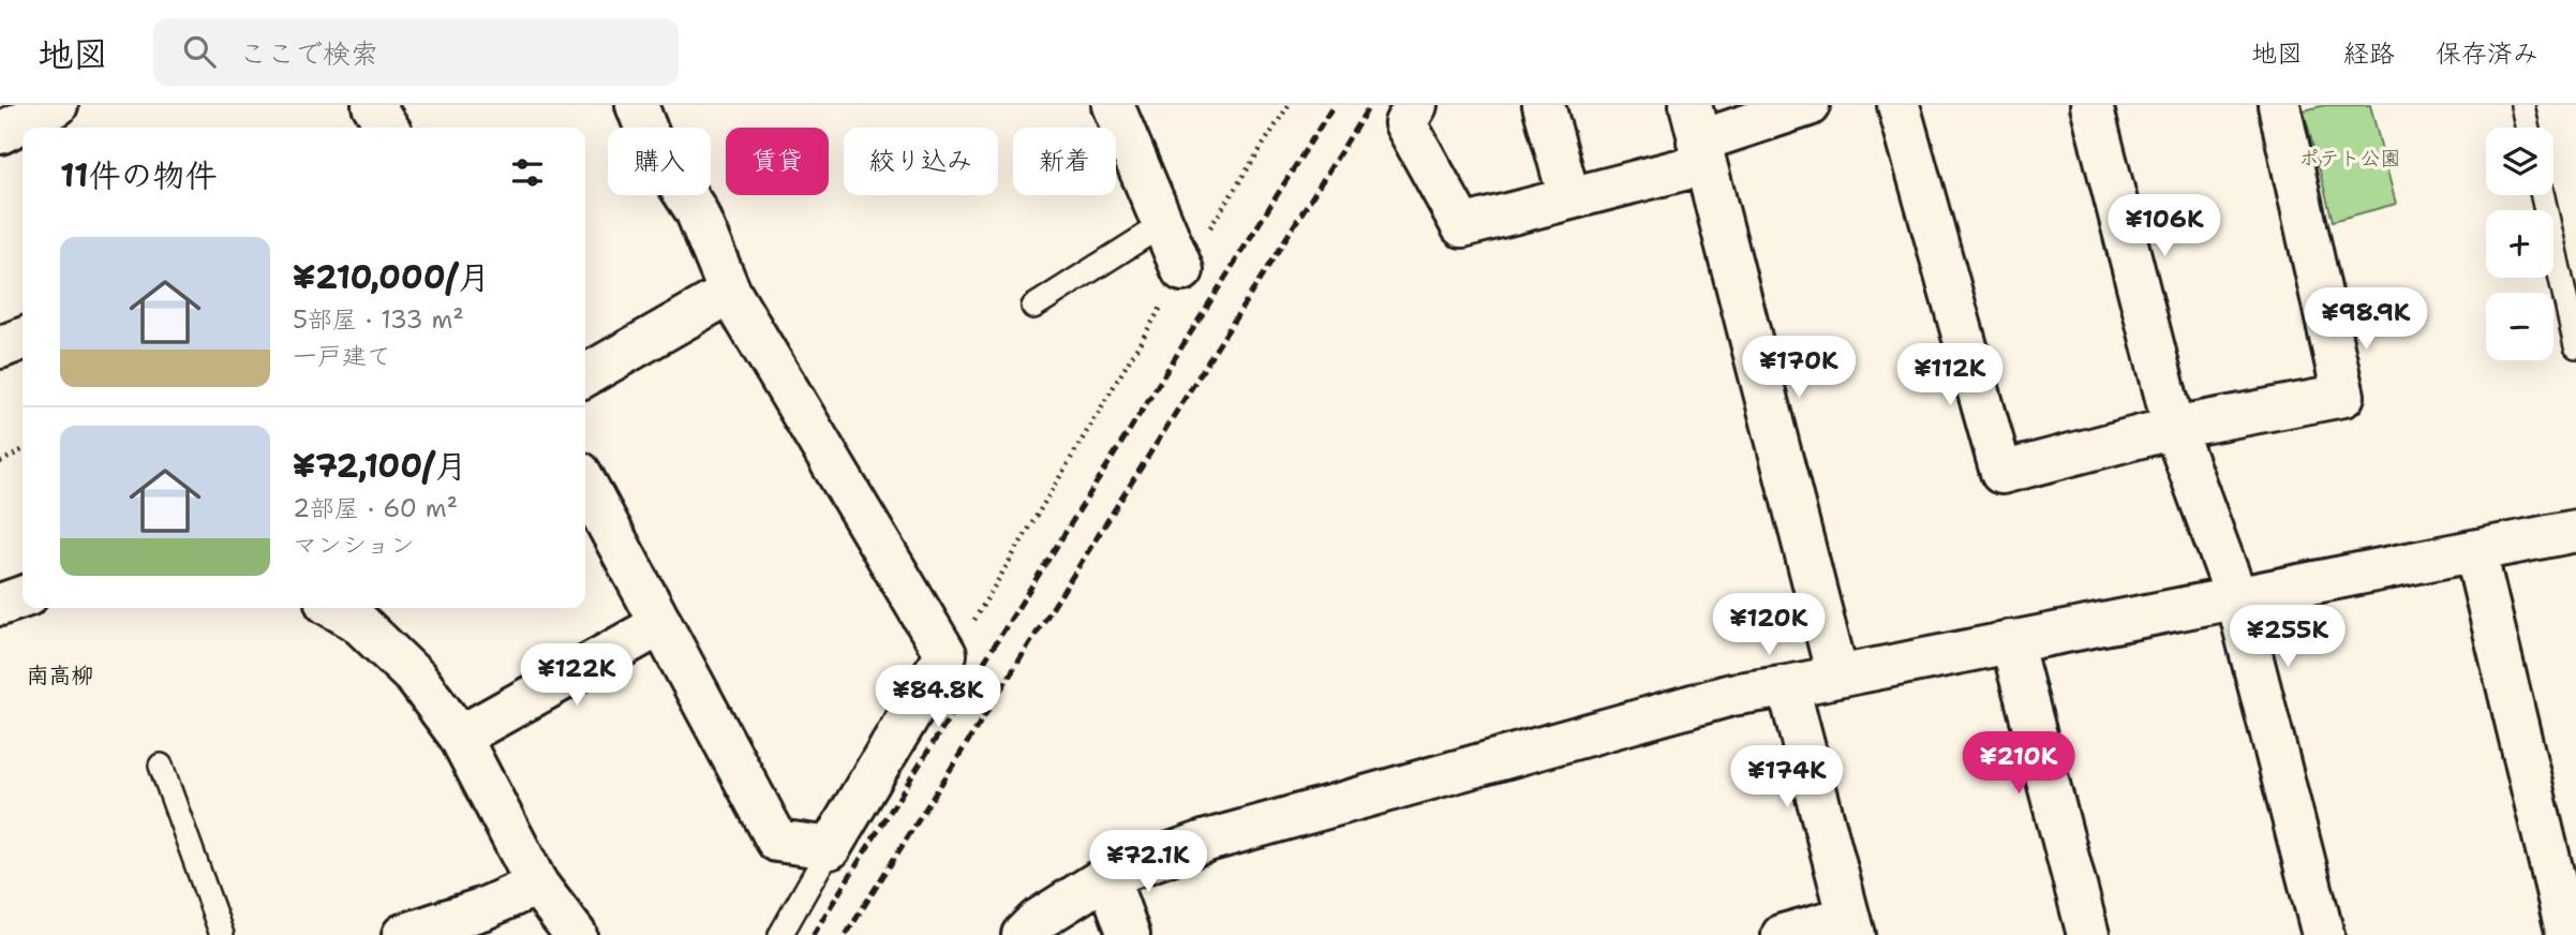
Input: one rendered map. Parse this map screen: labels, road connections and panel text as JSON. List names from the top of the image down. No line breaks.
{"districts":["南高柳"],"parks":["ポテト公園"],"page":{"header":"地図","search":"ここで検索","nav":["地図","経路","保存済み"],"map_buttons":["+","−"],"chip":["購入","賃貸","絞り込み","新着"],"heading":"11件の物件","price":["¥106K","¥98.9K","¥170K","¥112K","¥120K","¥255K","¥122K","¥84.8K","¥210K","¥174K","¥72.1K"],"list":[{"name":"¥210,000/月","note":"5部屋 · 133 m² · 一戸建て"},{"name":"¥72,100/月","note":"2部屋 · 60 m² · マンション"}]}}
